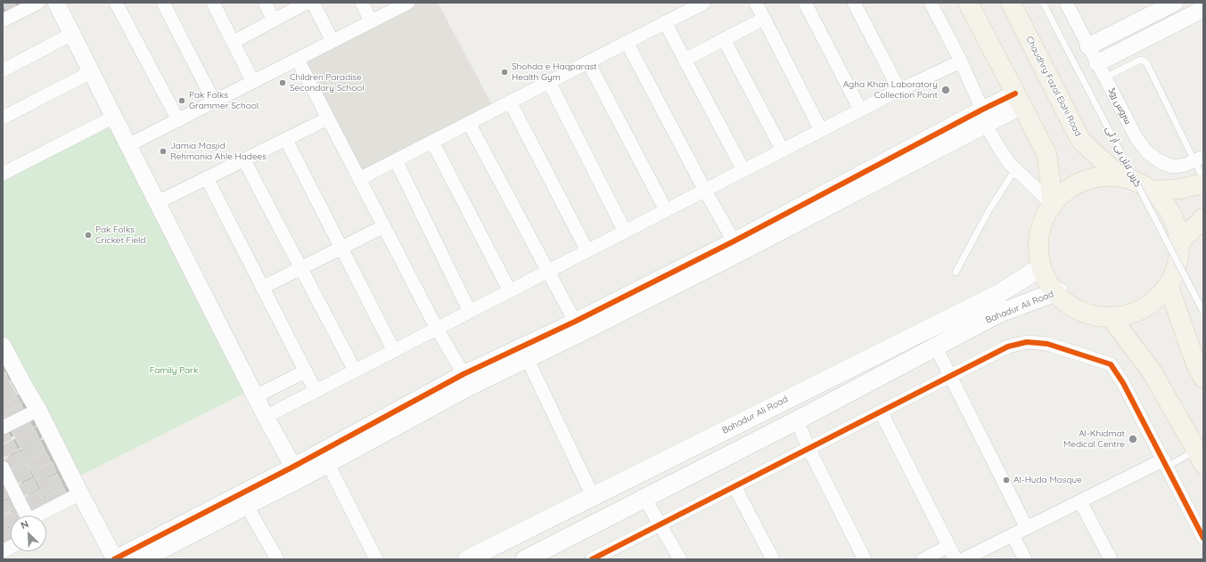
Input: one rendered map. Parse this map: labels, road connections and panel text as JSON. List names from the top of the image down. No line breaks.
{"streets":{"main road":["Chaudhry Fazal Elahi Road","Bahadur Ali Road"],"street":["سروس روڈ"],"lane":["گرین لائن بی آر ٹی"]},"parks":["Family Park"],"places":["Shohda e Haqparast Health Gym","Children Paradise Secondary School","Agha Khan Laboratory Collection Point","Pak Folks Grammer School.","Jamia Masjid Rehmania Ahle Hadees","Pak Folks Cricket Field","Al-Khidmat Medical Centre","Al-Huda Mosque"],"north":"top left"}
